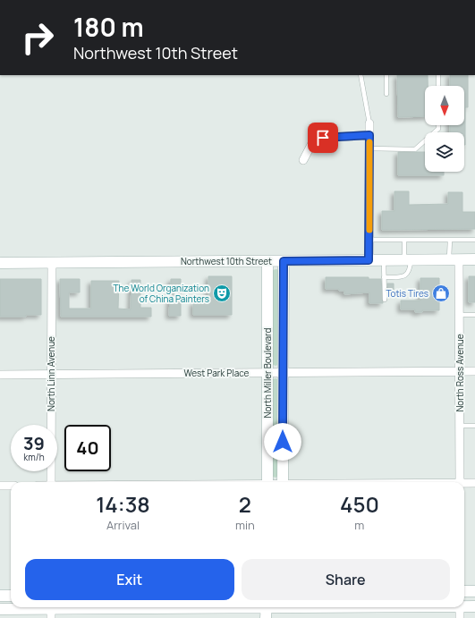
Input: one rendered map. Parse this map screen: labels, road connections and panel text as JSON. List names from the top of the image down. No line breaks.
{"streets":{"street":["Northwest 10th Street","West Park Place","North Miller Boulevard","North Ross Avenue","North Linn Avenue"]},"crossings":[["Northwest 10th Street","North Miller Boulevard"],["Northwest 10th Street","North Ross Avenue"],["Northwest 10th Street","North Linn Avenue"],["West Park Place","North Miller Boulevard"],["West Park Place","North Ross Avenue"],["West Park Place","North Linn Avenue"]],"places":{"theatre":["The World Organization of China Painters"],"shop":["Totis Tires"]},"north":"bottom","page":{"turn":["180 m","Northwest 10th Street"],"speed":"39 km/h","limit":"40","eta":["14:38","Arrival","2","min","450","m"],"buttons":["Exit","Share"]}}
